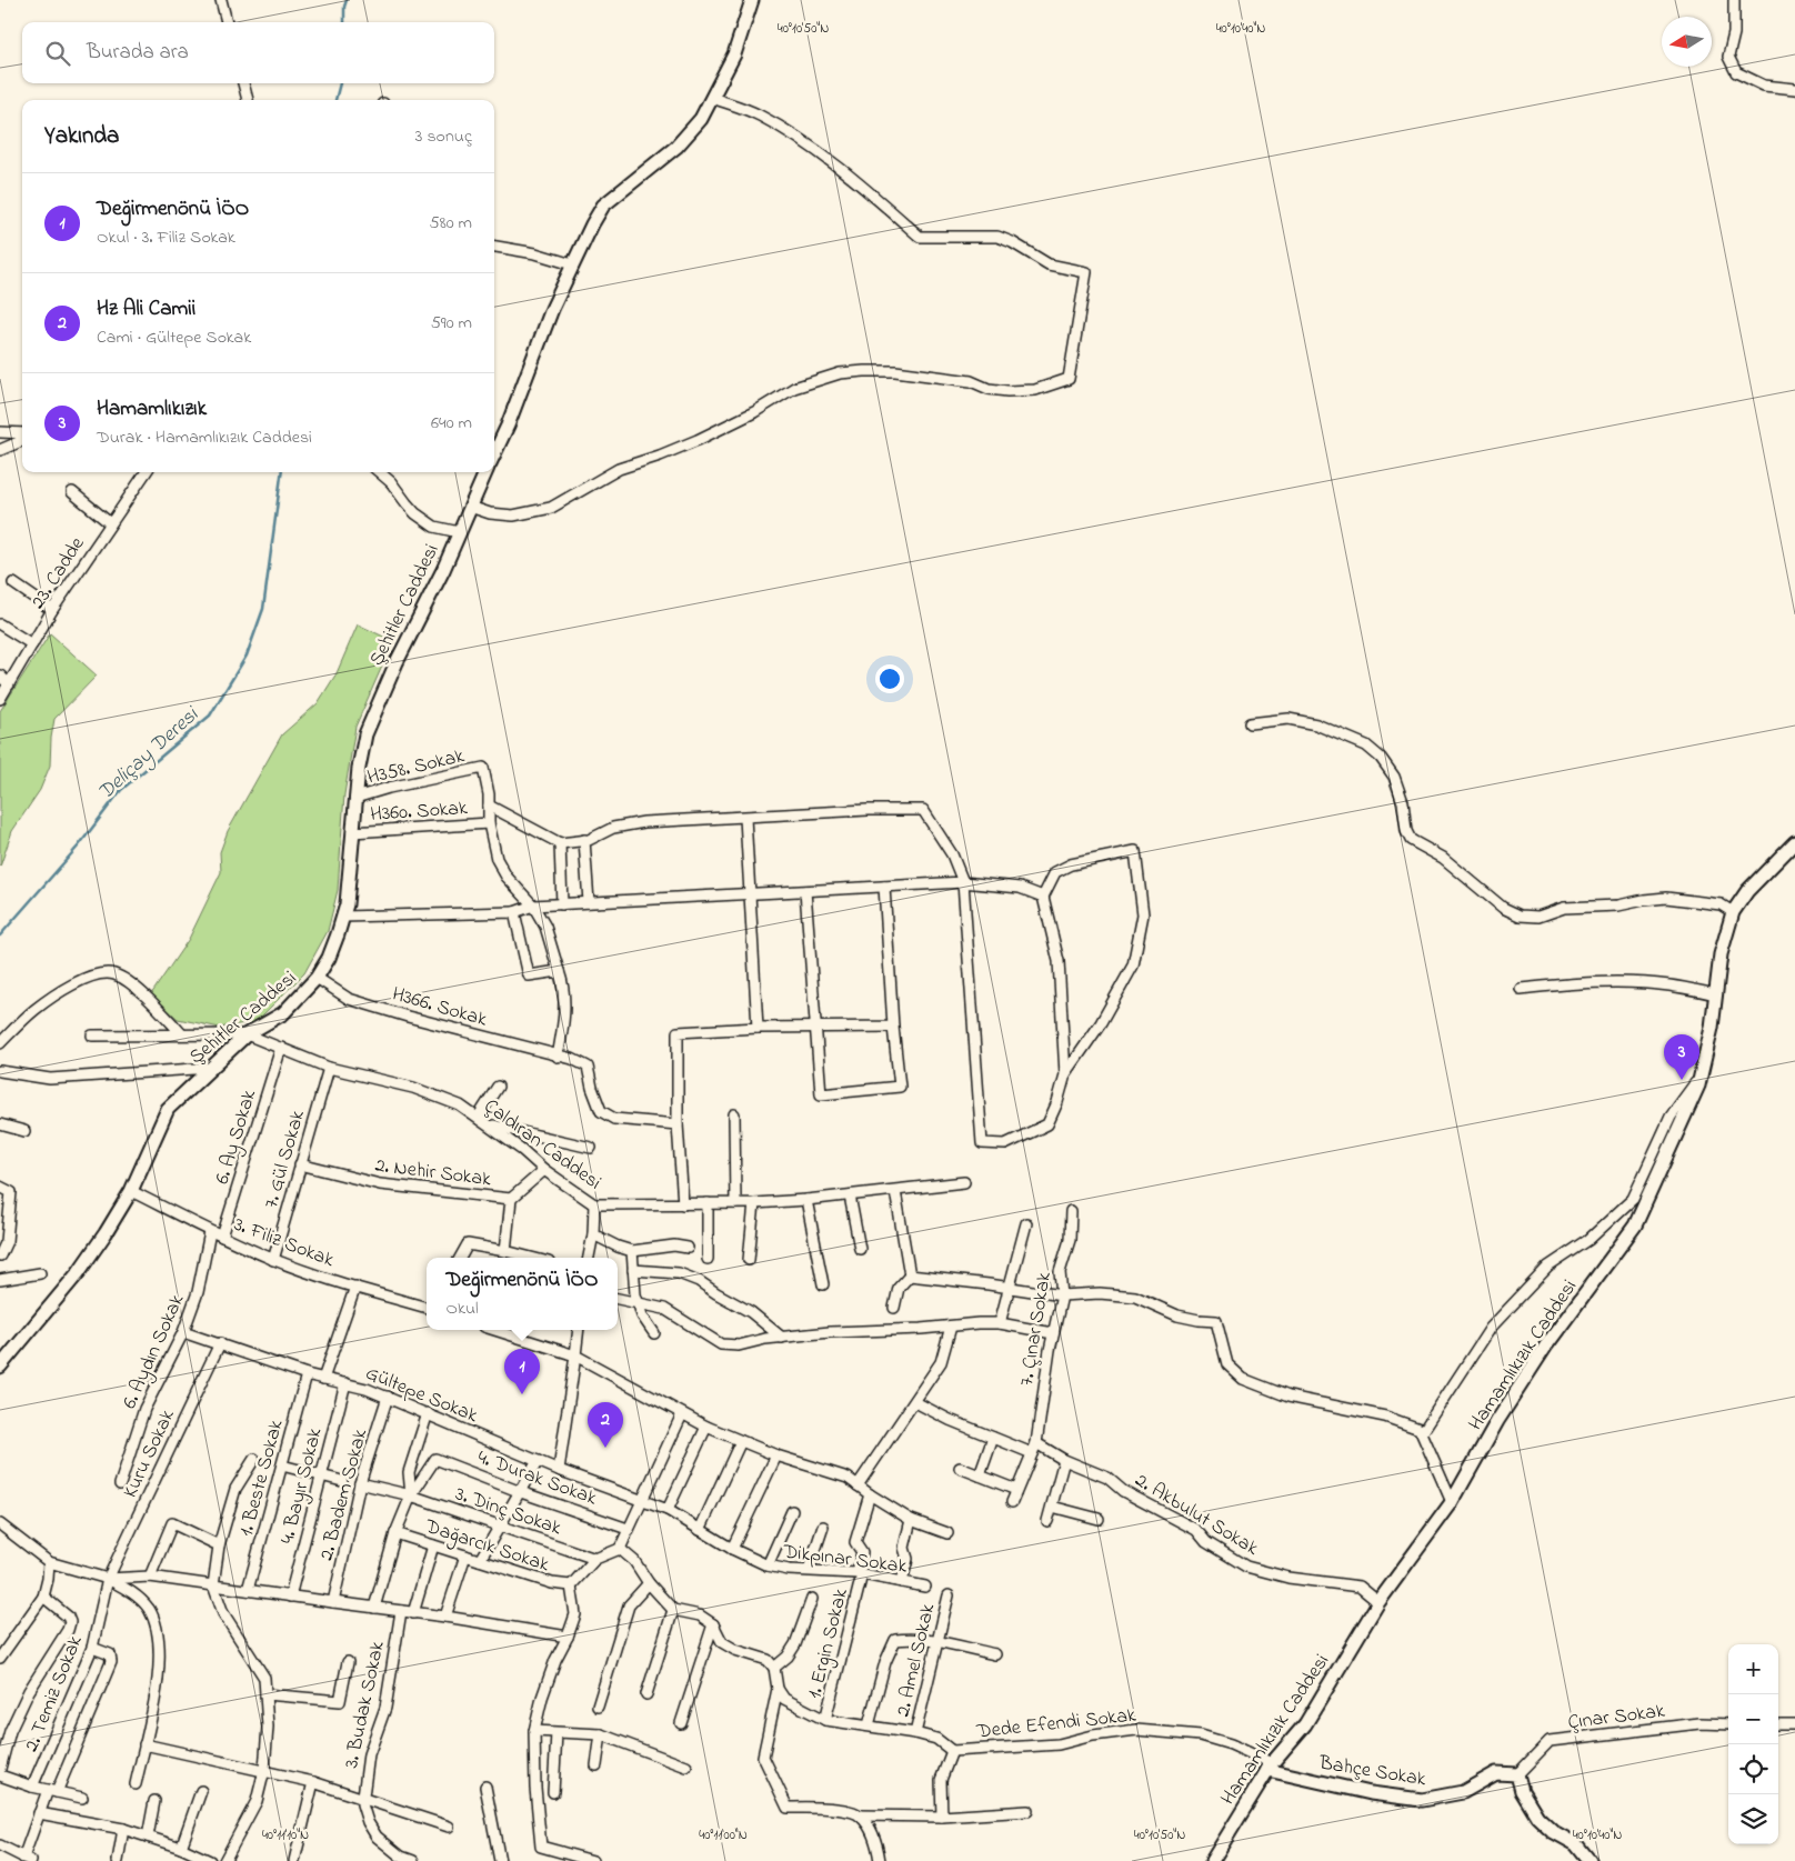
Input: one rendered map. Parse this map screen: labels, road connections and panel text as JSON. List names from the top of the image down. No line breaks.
{"streets":{"street":["23. Cadde","Şehitler Caddesi","H358. Sokak","H360. Sokak","H366. Sokak","6. Ay Sokak","Çaldıran Caddesi","7. Gül Sokak","2. Nehir Sokak","3. Filiz Sokak","7. Çınar Sokak","6. Aydın Sokak","Hamamlıkızık Caddesi","Gültepe Sokak","Kuru Sokak","4. Durak Sokak","1. Beste Sokak","4. Bayır Sokak","2. Badem Sokak","3. Dinç Sokak","2. Akbulut Sokak","Dağarcık Sokak","Dikpınar Sokak","1. Ergin Sokak","2. Amel Sokak","2. Temiz Sokak","3. Budak Sokak","Çınar Sokak","Dede Efendi Sokak","Bahçe Sokak"]},"crossings":[["Şehitler Caddesi","H358. Sokak"],["Şehitler Caddesi","H360. Sokak"],["Şehitler Caddesi","H366. Sokak"],["Şehitler Caddesi","Çaldıran Caddesi"],["Şehitler Caddesi","3. Filiz Sokak"],["6. Ay Sokak","Çaldıran Caddesi"],["6. Ay Sokak","3. Filiz Sokak"],["Çaldıran Caddesi","7. Gül Sokak"],["7. Gül Sokak","2. Nehir Sokak"],["7. Gül Sokak","3. Filiz Sokak"],["3. Filiz Sokak","6. Aydın Sokak"],["7. Çınar Sokak","2. Akbulut Sokak"],["6. Aydın Sokak","Gültepe Sokak"],["Hamamlıkızık Caddesi","2. Akbulut Sokak"],["Hamamlıkızık Caddesi","Dede Efendi Sokak"],["Hamamlıkızık Caddesi","Bahçe Sokak"],["Gültepe Sokak","Kuru Sokak"],["Gültepe Sokak","1. Beste Sokak"],["Gültepe Sokak","4. Bayır Sokak"],["Gültepe Sokak","2. Badem Sokak"],["Gültepe Sokak","Dikpınar Sokak"],["Kuru Sokak","2. Temiz Sokak"],["4. Durak Sokak","3. Dinç Sokak"],["2. Badem Sokak","3. Dinç Sokak"],["Dikpınar Sokak","1. Ergin Sokak"],["1. Ergin Sokak","Dede Efendi Sokak"],["2. Amel Sokak","Dede Efendi Sokak"],["Çınar Sokak","Bahçe Sokak"],["Dede Efendi Sokak","Bahçe Sokak"]],"water":["Deliçay Deresi"],"north":"left","page":{"search":"Burada ara","heading":["Yakında","3 sonuç"],"list":[{"mark":"1","name":"Değirmenönü İÖO","note":"Okul · 3. Filiz Sokak","value":"580 m"},{"mark":"2","name":"Hz Ali Camii","note":"Cami · Gültepe Sokak","value":"590 m"},{"mark":"3","name":"Hamamlıkızık","note":"Durak · Hamamlıkızık Caddesi","value":"640 m"}],"pins":["3","1","2"],"popup":["Değirmenönü İÖO","Okul"],"map_buttons":["+","−"]},"coordinates":["40°10'50\"N","40°10'40\"N","40°11'10\"N","40°11'00\"N"]}
